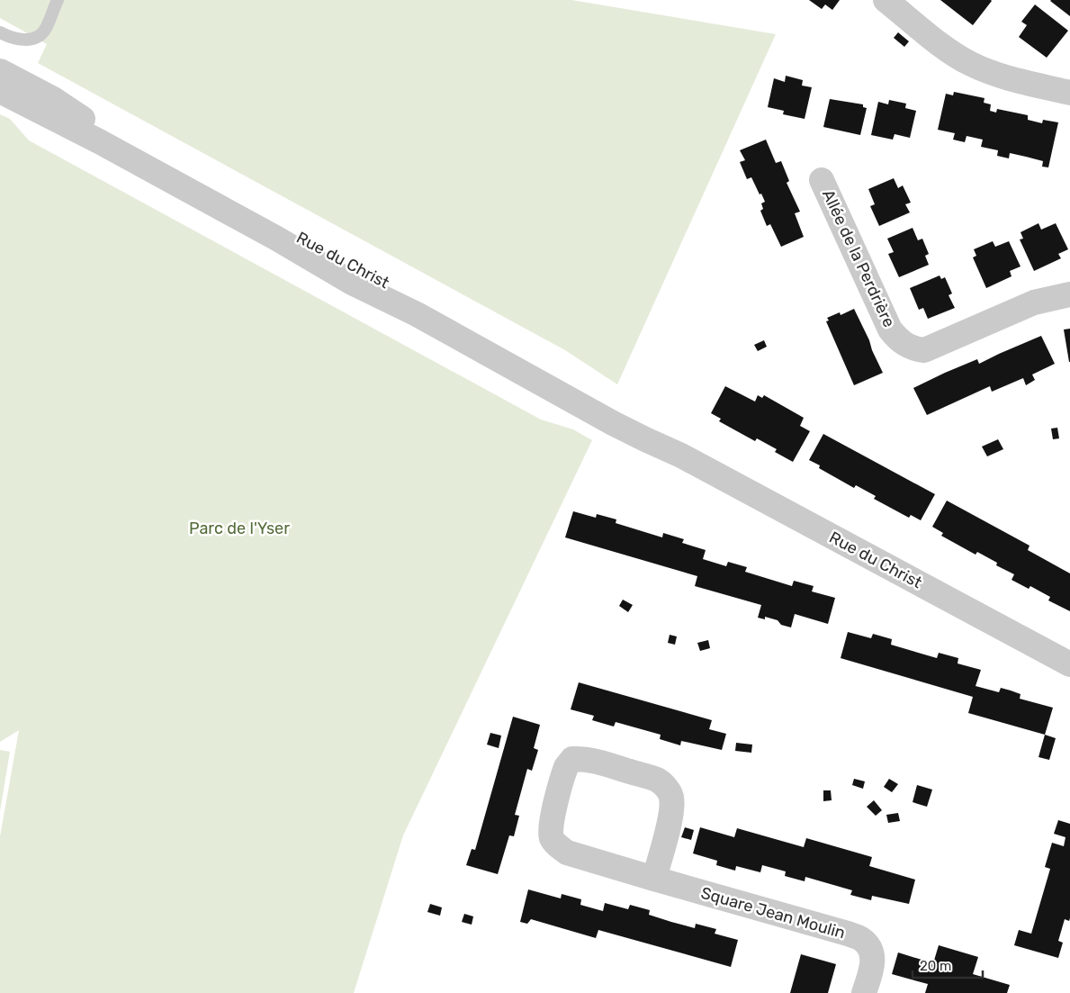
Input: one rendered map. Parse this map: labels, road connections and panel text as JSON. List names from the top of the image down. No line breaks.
{"streets":{"street":["Allée de la Perdrière","Rue du Christ","Square Jean Moulin"]},"parks":["Parc de l'Yser"],"scale_bar":"20 m"}
